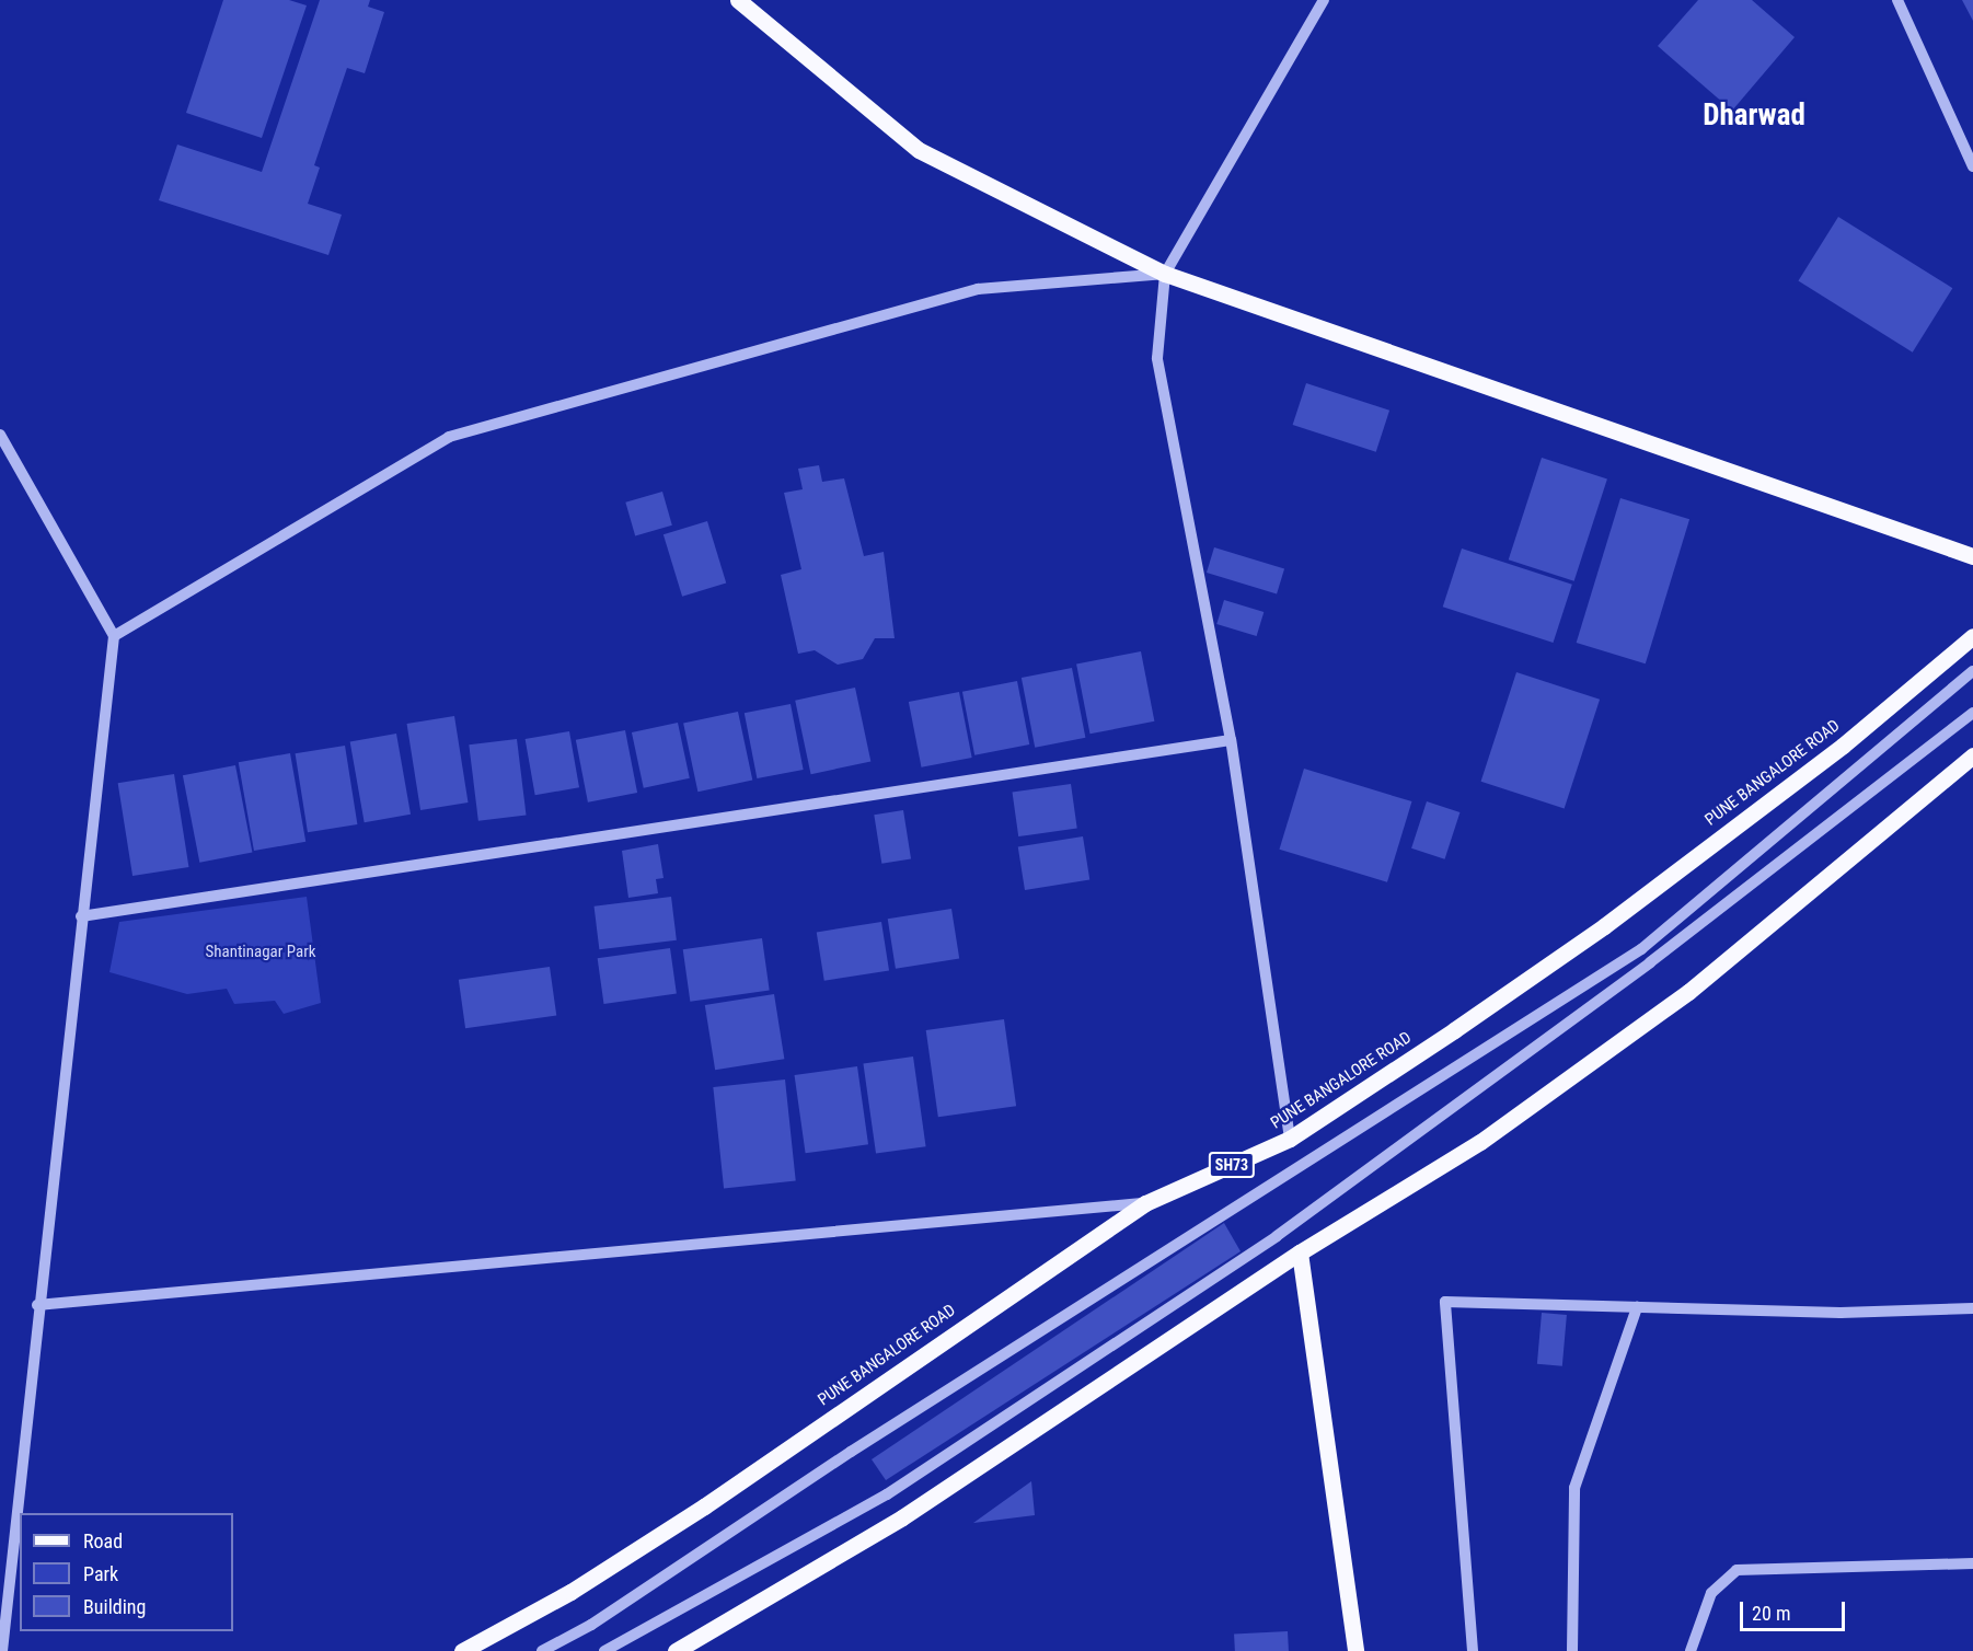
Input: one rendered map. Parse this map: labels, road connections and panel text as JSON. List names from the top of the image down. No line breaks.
{"streets":{"main road":["PUNE BANGALORE ROAD","SH73"]},"districts":["Dharwad"],"parks":["Shantinagar Park"],"legend":["Road","Park","Building"],"scale_bar":"20 m"}
